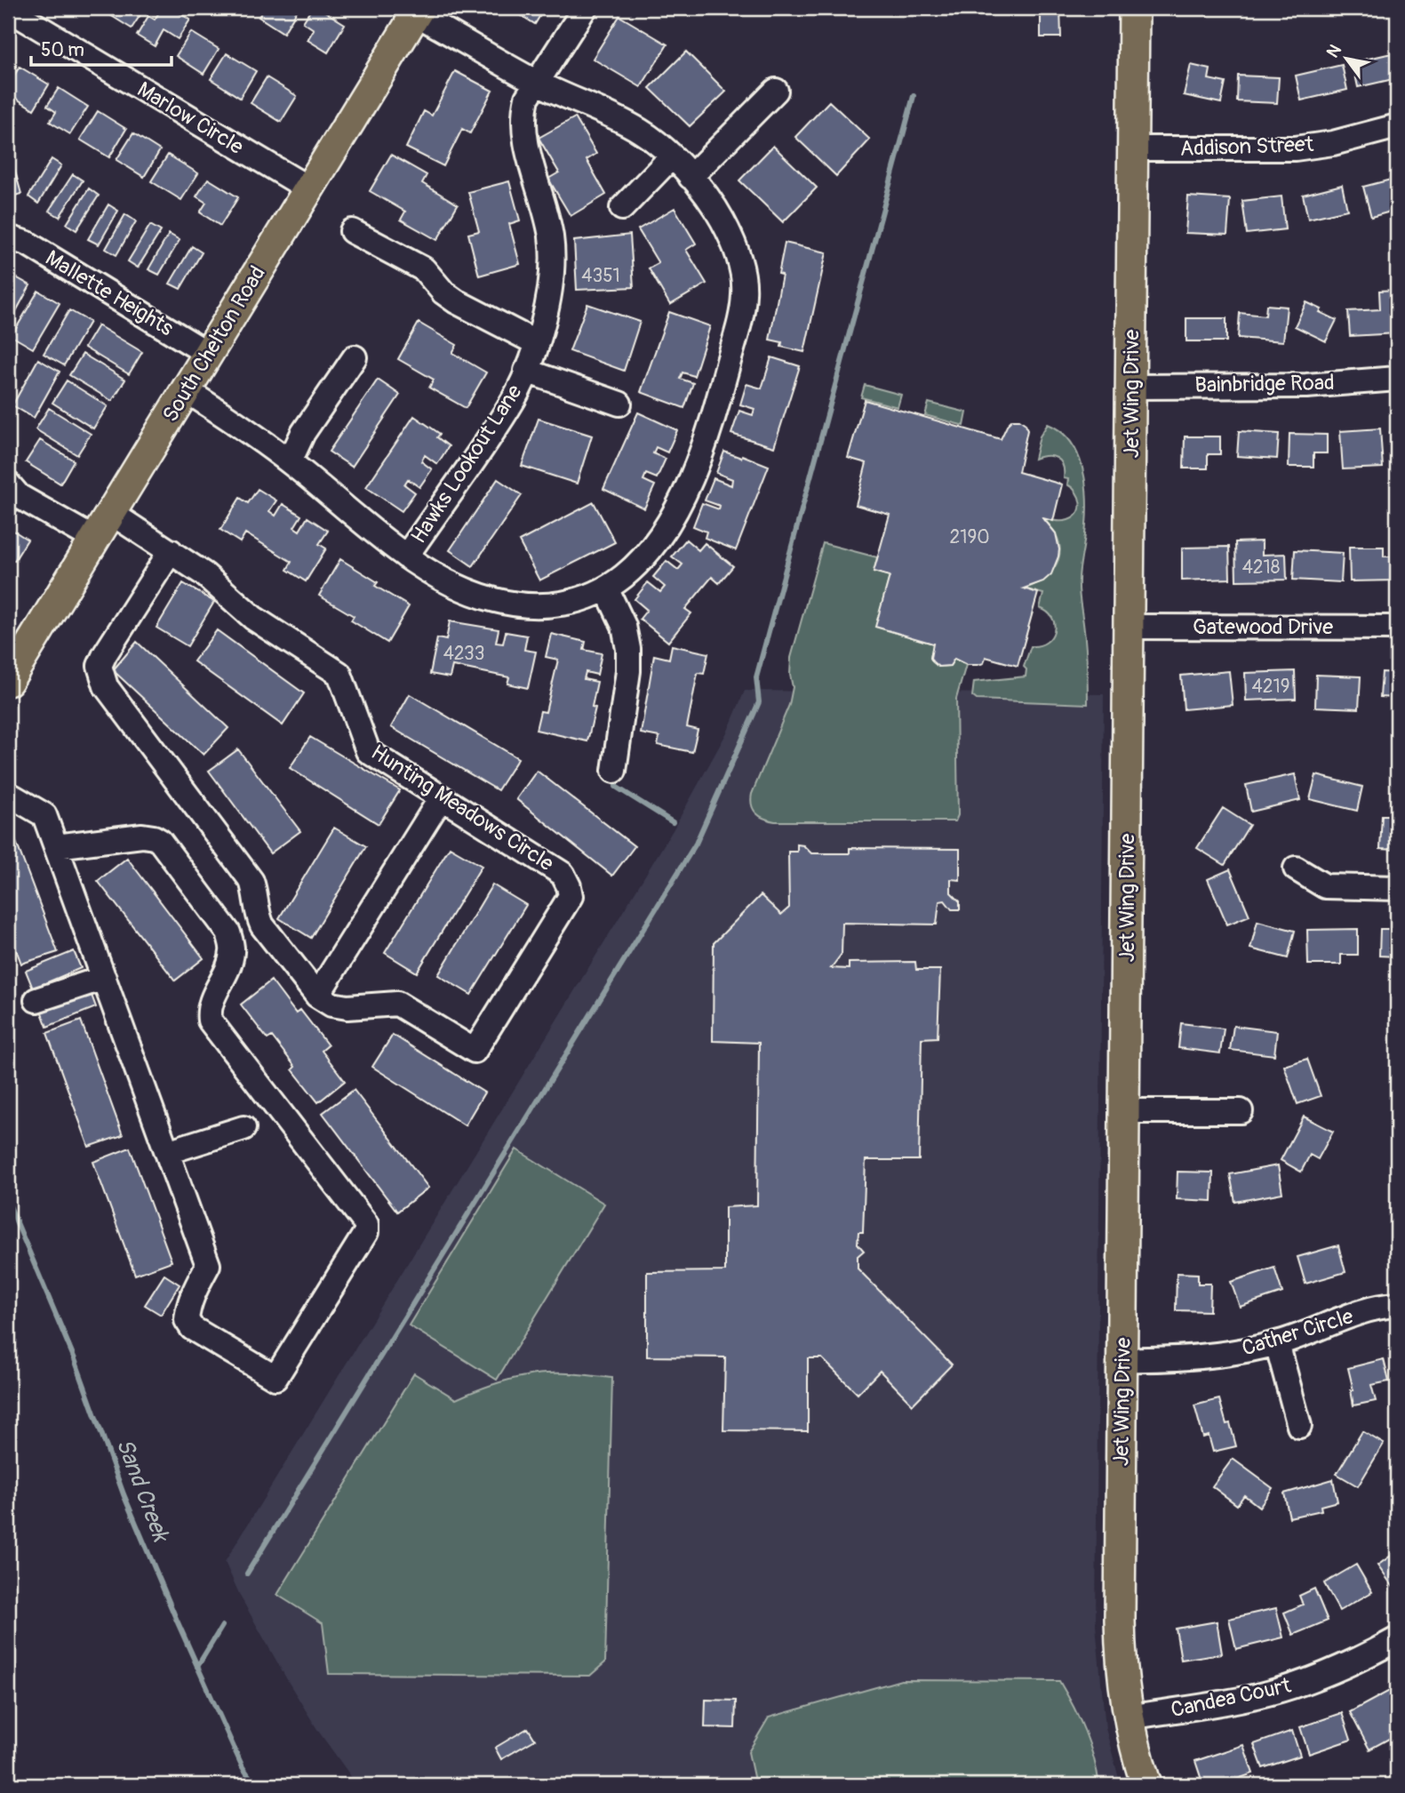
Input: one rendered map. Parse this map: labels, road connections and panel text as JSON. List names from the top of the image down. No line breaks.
{"streets":{"main road":["South Chelton Road","Jet Wing Drive"],"street":["Marlow Circle","Addison Street","Mallette Heights","Bainbridge Road","Hawks Lookout Lane","Gatewood Drive","Hunting Meadows Circle","Cather Circle","Candea Court"]},"crossings":[["Marlow Circle","South Chelton Road"],["Addison Street","Jet Wing Drive"],["Mallette Heights","South Chelton Road"],["South Chelton Road","Hunting Meadows Circle"],["Bainbridge Road","Jet Wing Drive"],["Jet Wing Drive","Gatewood Drive"],["Jet Wing Drive","Cather Circle"],["Jet Wing Drive","Candea Court"]],"water":["Sand Creek"],"house_numbers":["4351","2190","4218","4233","4219"],"scale_bar":"50 m","north":"top left"}
